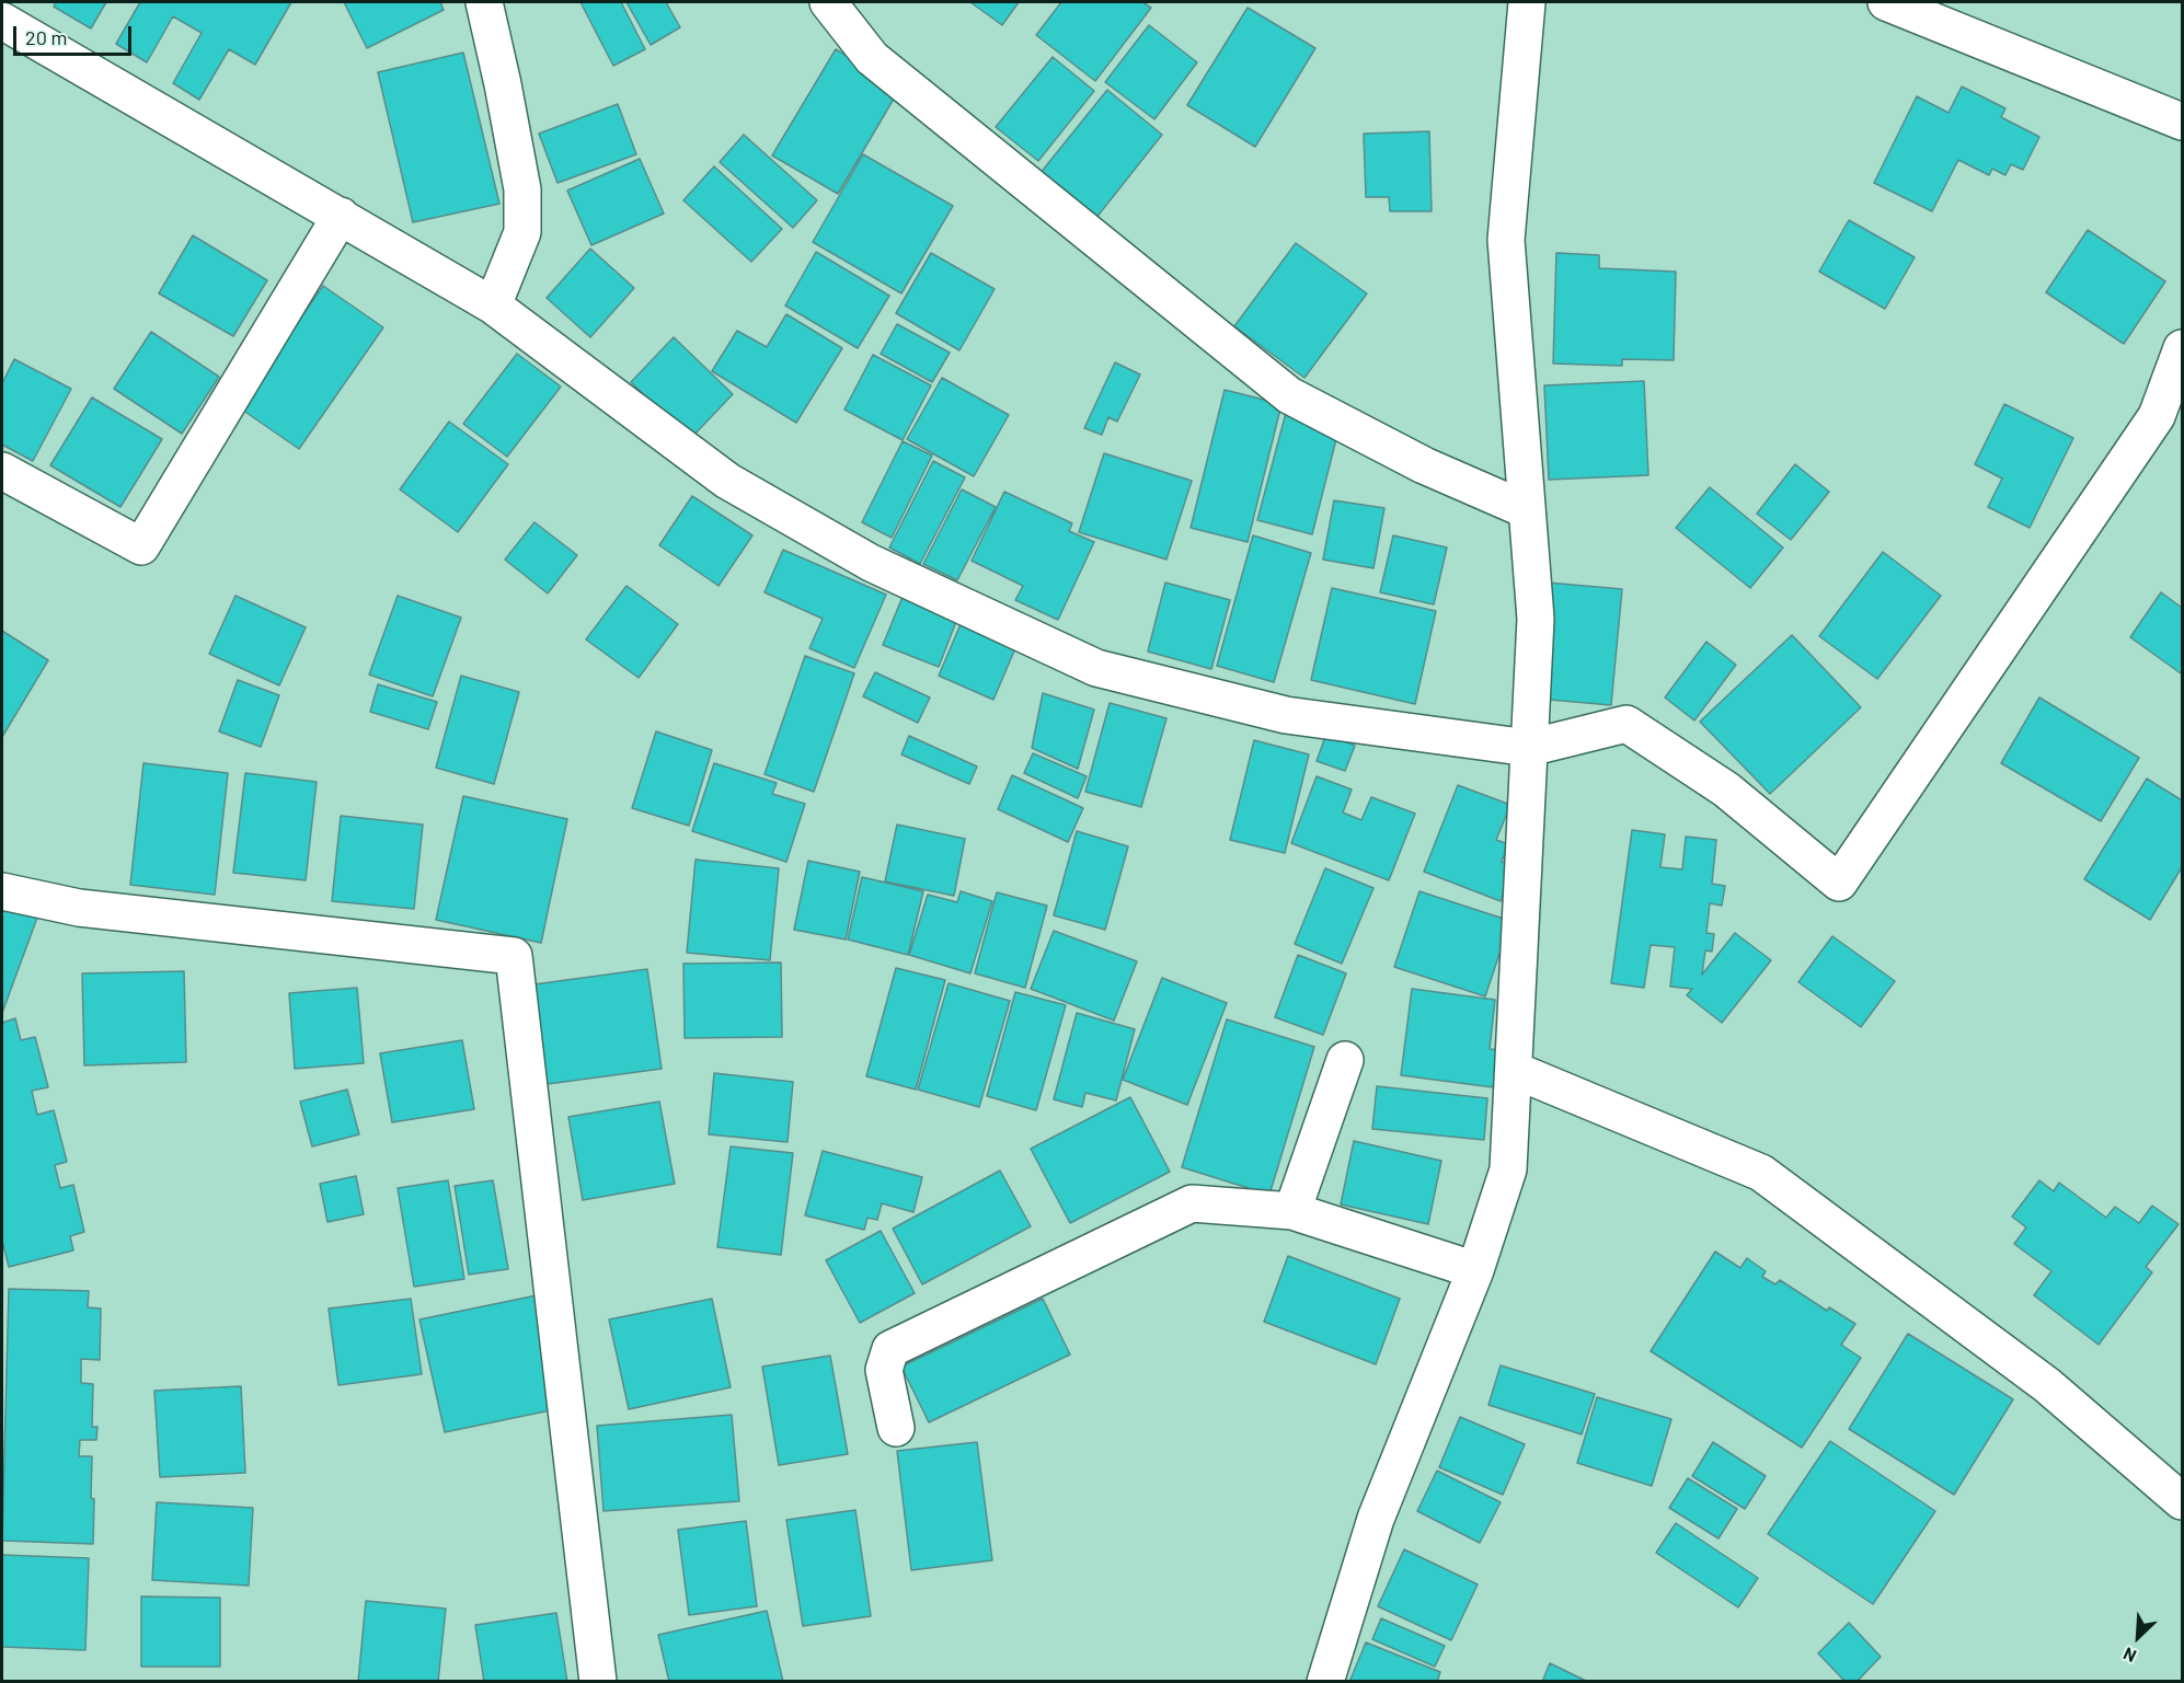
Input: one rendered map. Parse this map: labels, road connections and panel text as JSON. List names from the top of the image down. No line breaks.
{"scale_bar":"20 m","north":"bottom left"}
